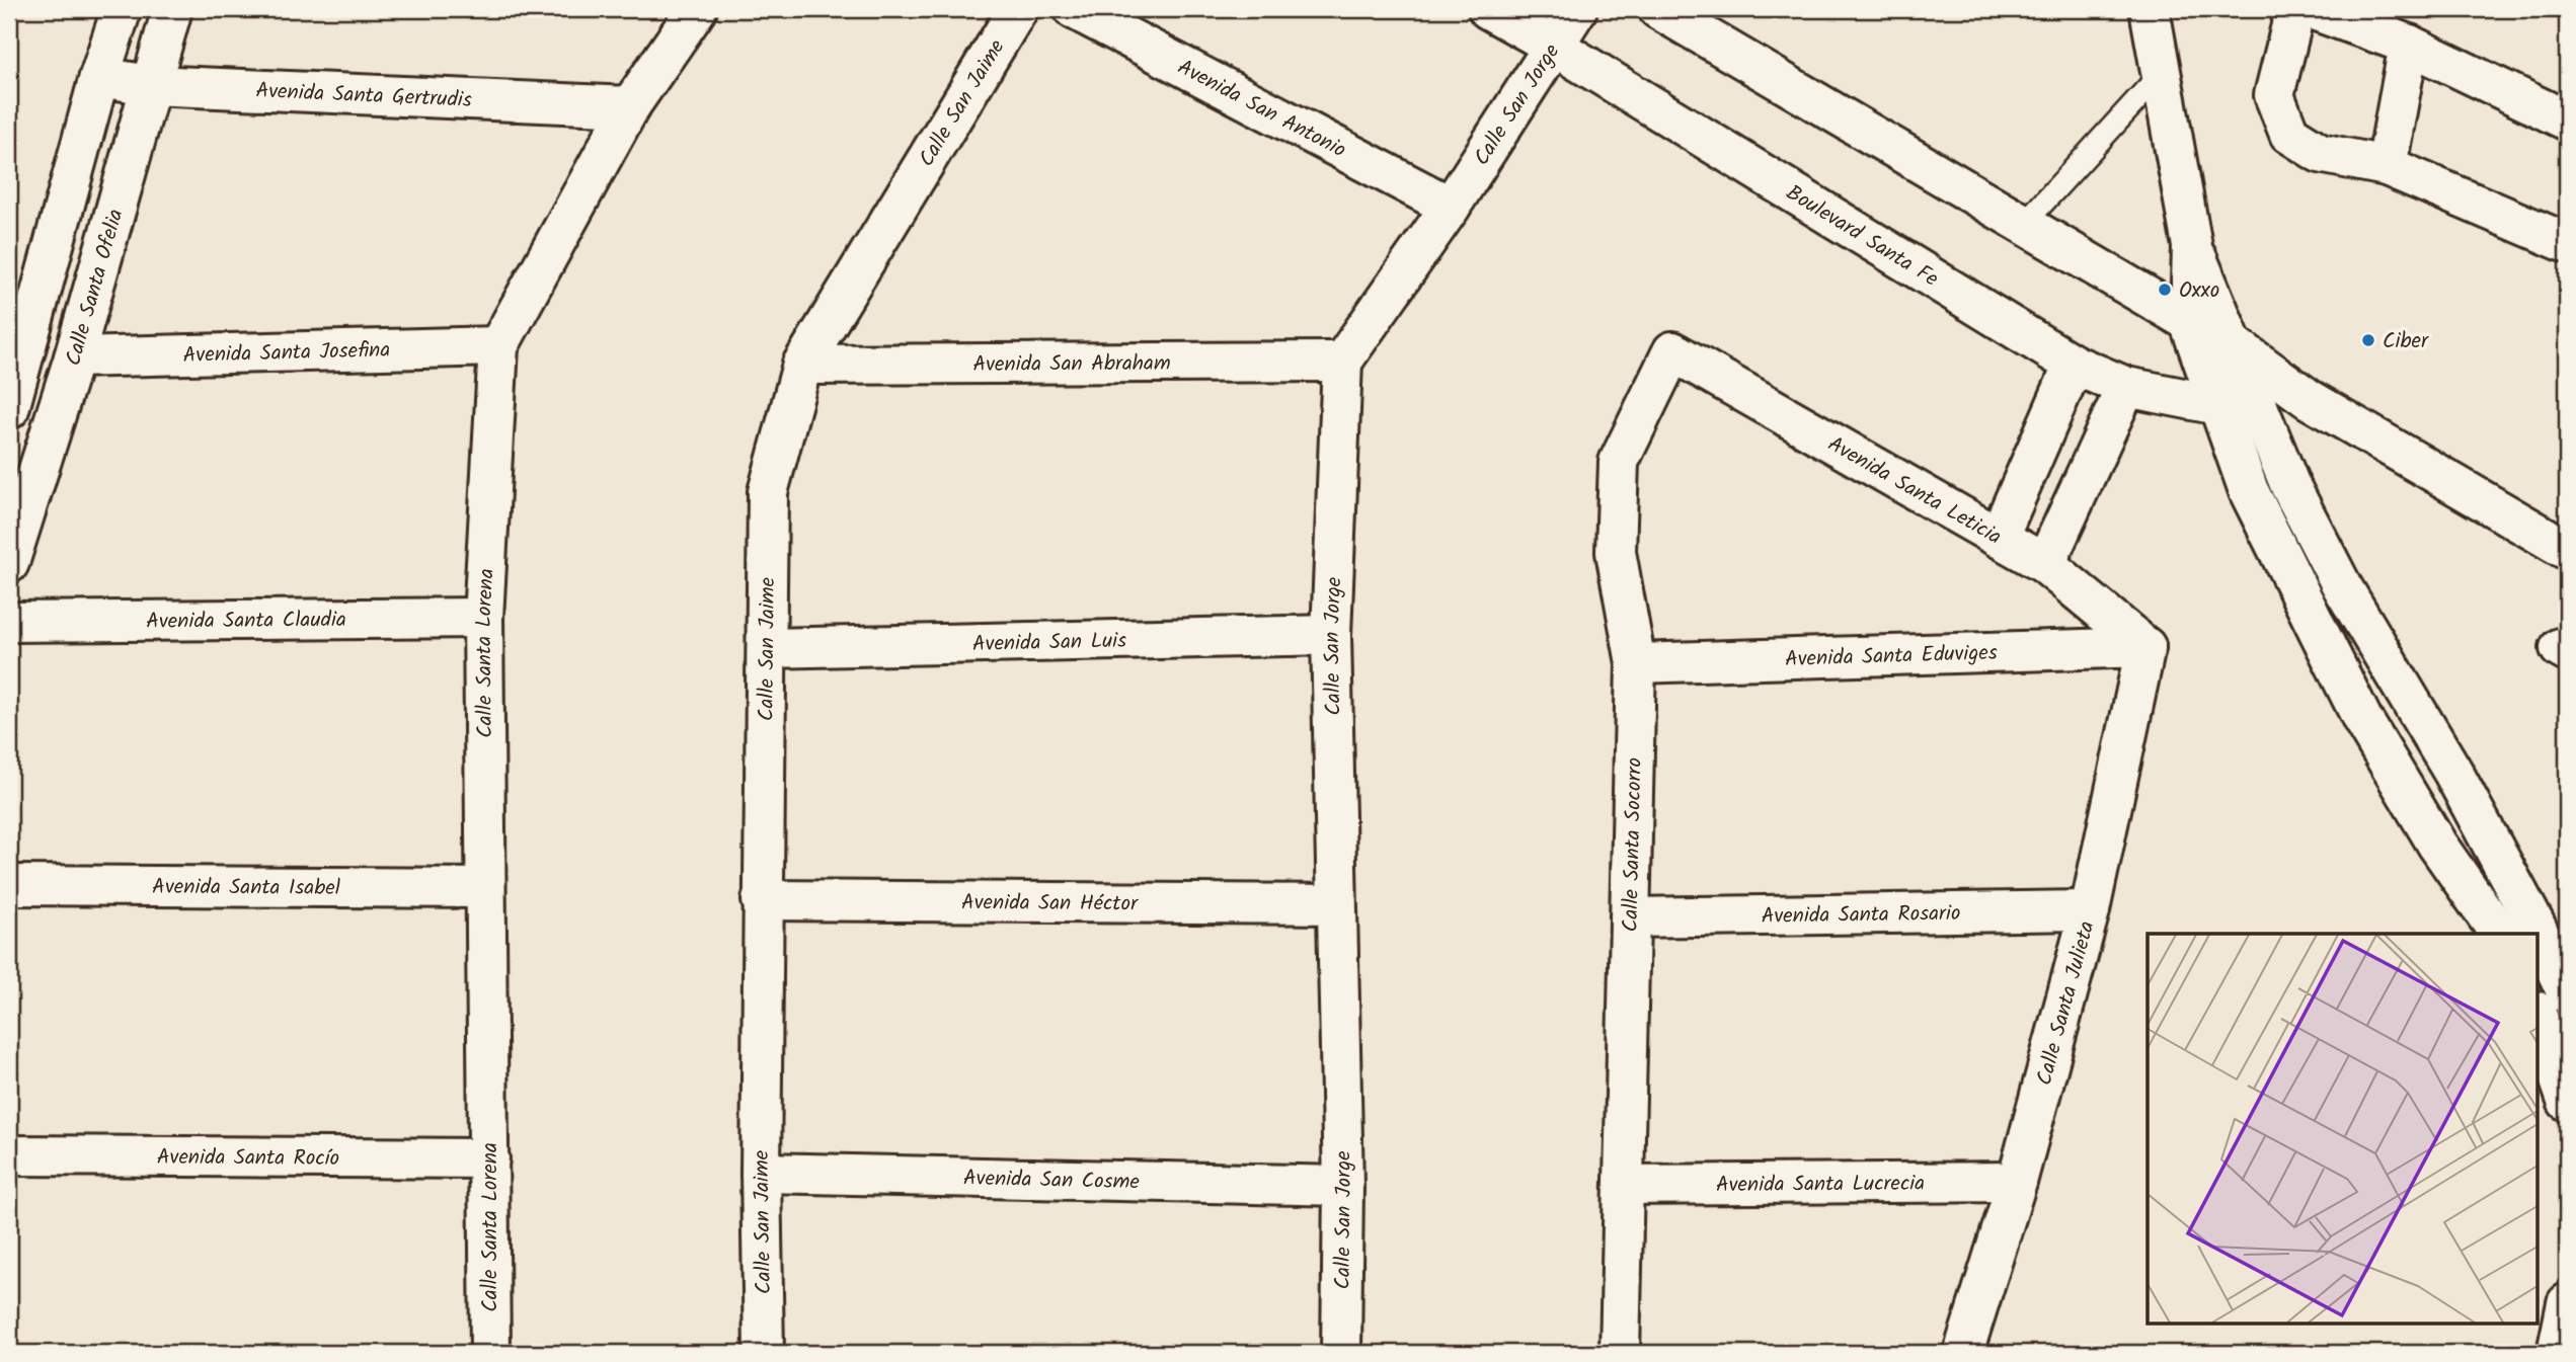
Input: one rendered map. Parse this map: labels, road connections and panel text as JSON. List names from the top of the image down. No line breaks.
{"streets":{"street":["Avenida Santa Gertrudis","Calle San Jaime","Calle San Jorge","Avenida San Antonio","Boulevard Santa Fe","Calle Santa Ofelia","Avenida Santa Josefina","Avenida San Abraham","Avenida Santa Leticia","Avenida Santa Claudia","Avenida San Luis","Calle Santa Lorena","Avenida Santa Eduviges","Calle Santa Socorro","Avenida Santa Isabel","Avenida San Héctor","Avenida Santa Rosario","Calle Santa Julieta","Avenida Santa Rocío","Avenida San Cosme","Avenida Santa Lucrecia"]},"crossings":[["Avenida Santa Gertrudis","Calle Santa Ofelia"],["Avenida Santa Gertrudis","Calle Santa Lorena"],["Calle San Jaime","Avenida San Abraham"],["Calle San Jaime","Avenida San Luis"],["Calle San Jaime","Avenida San Héctor"],["Calle San Jaime","Avenida San Cosme"],["Calle San Jorge","Avenida San Antonio"],["Calle San Jorge","Boulevard Santa Fe"],["Calle San Jorge","Avenida San Abraham"],["Calle San Jorge","Avenida San Luis"],["Calle San Jorge","Avenida San Héctor"],["Calle San Jorge","Avenida San Cosme"],["Calle Santa Ofelia","Avenida Santa Josefina"],["Avenida Santa Josefina","Calle Santa Lorena"],["Avenida Santa Leticia","Avenida Santa Eduviges"],["Avenida Santa Leticia","Calle Santa Socorro"],["Avenida Santa Leticia","Calle Santa Julieta"],["Avenida Santa Claudia","Calle Santa Lorena"],["Calle Santa Lorena","Avenida Santa Isabel"],["Calle Santa Lorena","Avenida Santa Rocío"],["Avenida Santa Eduviges","Calle Santa Socorro"],["Avenida Santa Eduviges","Calle Santa Julieta"],["Calle Santa Socorro","Avenida Santa Rosario"],["Calle Santa Socorro","Avenida Santa Lucrecia"],["Avenida Santa Rosario","Calle Santa Julieta"],["Calle Santa Julieta","Avenida Santa Lucrecia"]],"places":["Oxxo","Ciber"]}
